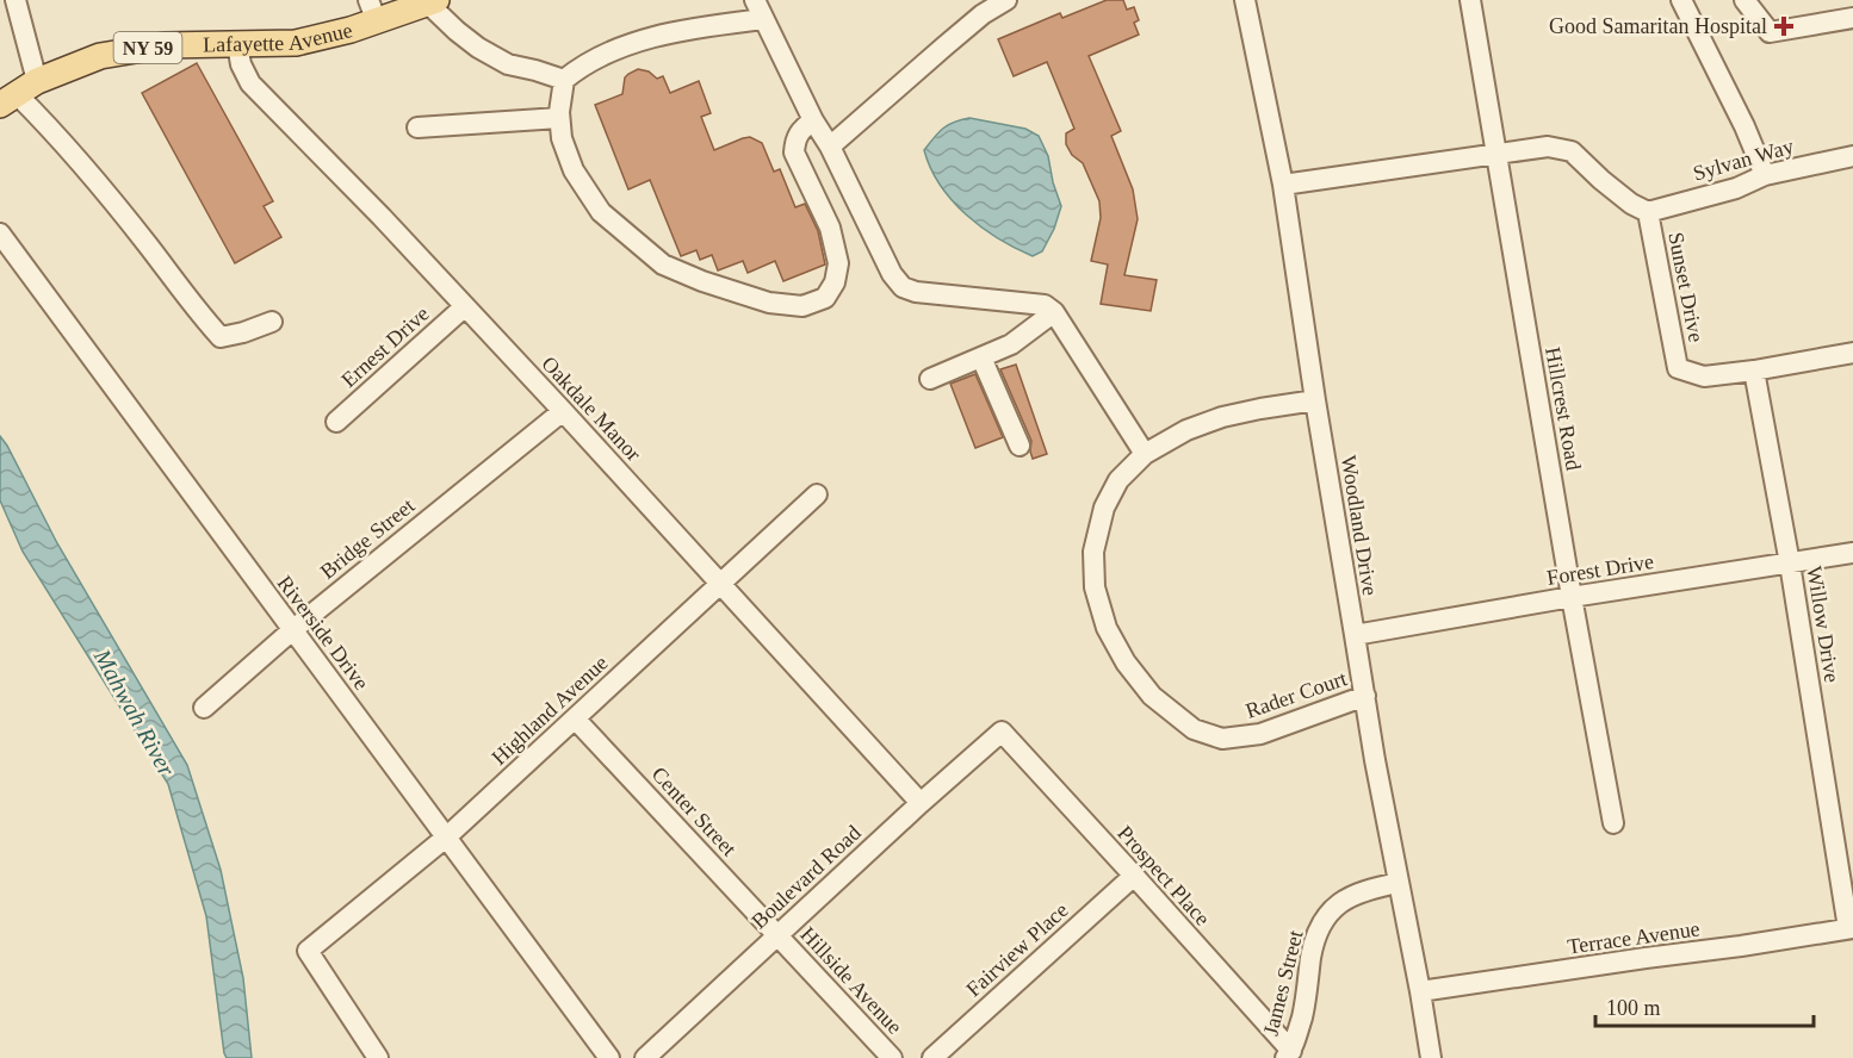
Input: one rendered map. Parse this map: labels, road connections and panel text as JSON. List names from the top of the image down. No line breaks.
{"streets":{"main road":["Lafayette Avenue","NY 59"],"street":["Sylvan Way","Sunset Drive","Ernest Drive","Oakdale Manor","Hillcrest Road","Woodland Drive","Bridge Street","Forest Drive","Willow Drive","Riverside Drive","Rader Court","Highland Avenue","Center Street","Prospect Place","Boulevard Road","Terrace Avenue","Fairview Place","Hillside Avenue","James Street"]},"crossings":[["Lafayette Avenue","Oakdale Manor"],["Sylvan Way","Sunset Drive"],["Sunset Drive","Hillcrest Road"],["Sunset Drive","Woodland Drive"],["Sunset Drive","Willow Drive"],["Ernest Drive","Oakdale Manor"],["Oakdale Manor","Bridge Street"],["Oakdale Manor","Highland Avenue"],["Oakdale Manor","Boulevard Road"],["Hillcrest Road","Forest Drive"],["Woodland Drive","Forest Drive"],["Woodland Drive","Rader Court"],["Woodland Drive","Terrace Avenue"],["Woodland Drive","James Street"],["Bridge Street","Riverside Drive"],["Forest Drive","Willow Drive"],["Willow Drive","Terrace Avenue"],["Riverside Drive","Highland Avenue"],["Highland Avenue","Center Street"],["Center Street","Boulevard Road"],["Center Street","Hillside Avenue"],["Prospect Place","Boulevard Road"],["Prospect Place","Fairview Place"],["Prospect Place","James Street"],["Boulevard Road","Hillside Avenue"]],"water":["Mahwah River"],"places":{"health":["Good Samaritan Hospital"]},"scale_bar":"100 m"}
